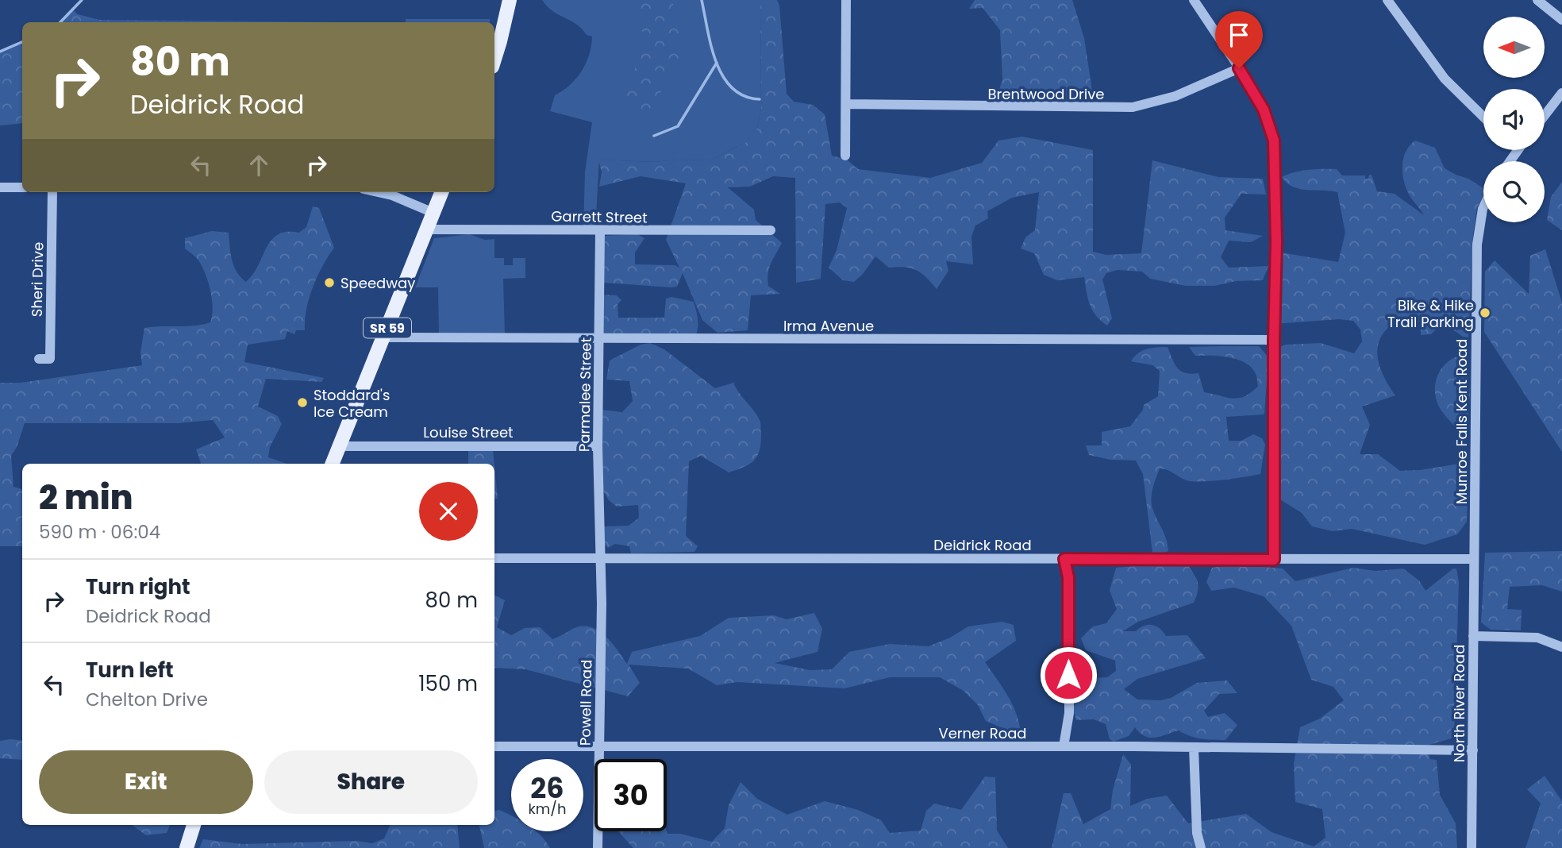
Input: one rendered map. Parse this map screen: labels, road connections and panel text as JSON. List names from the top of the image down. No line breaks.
{"streets":{"main road":["SR 59"],"street":["Brentwood Drive","Garrett Street","Sheri Drive","Irma Avenue","Parmalee Street","Munroe Falls Kent Road","Louise Street","Deidrick Road","Powell Road","North River Road","Verner Road"]},"crossings":[["Garrett Street","SR 59"],["Garrett Street","Parmalee Street"],["Irma Avenue","SR 59"],["Irma Avenue","Parmalee Street"],["SR 59","Louise Street"],["Parmalee Street","Louise Street"],["Parmalee Street","Deidrick Road"],["Parmalee Street","Powell Road"],["Munroe Falls Kent Road","Deidrick Road"],["Munroe Falls Kent Road","North River Road"],["Deidrick Road","Powell Road"],["Deidrick Road","North River Road"],["Powell Road","Verner Road"],["North River Road","Verner Road"]],"places":["Speedway","Bike & Hike Trail Parking","Stoddard's Ice Cream"],"north":"left","page":{"turn":["80 m","Deidrick Road"],"heading":["2 min","590 m · 06:04"],"list":[{"name":"Turn right","note":"Deidrick Road","value":"80 m"},{"name":"Turn left","note":"Chelton Drive","value":"150 m"}],"buttons":["Exit","Share"],"speed":"26 km/h","limit":"30"}}
